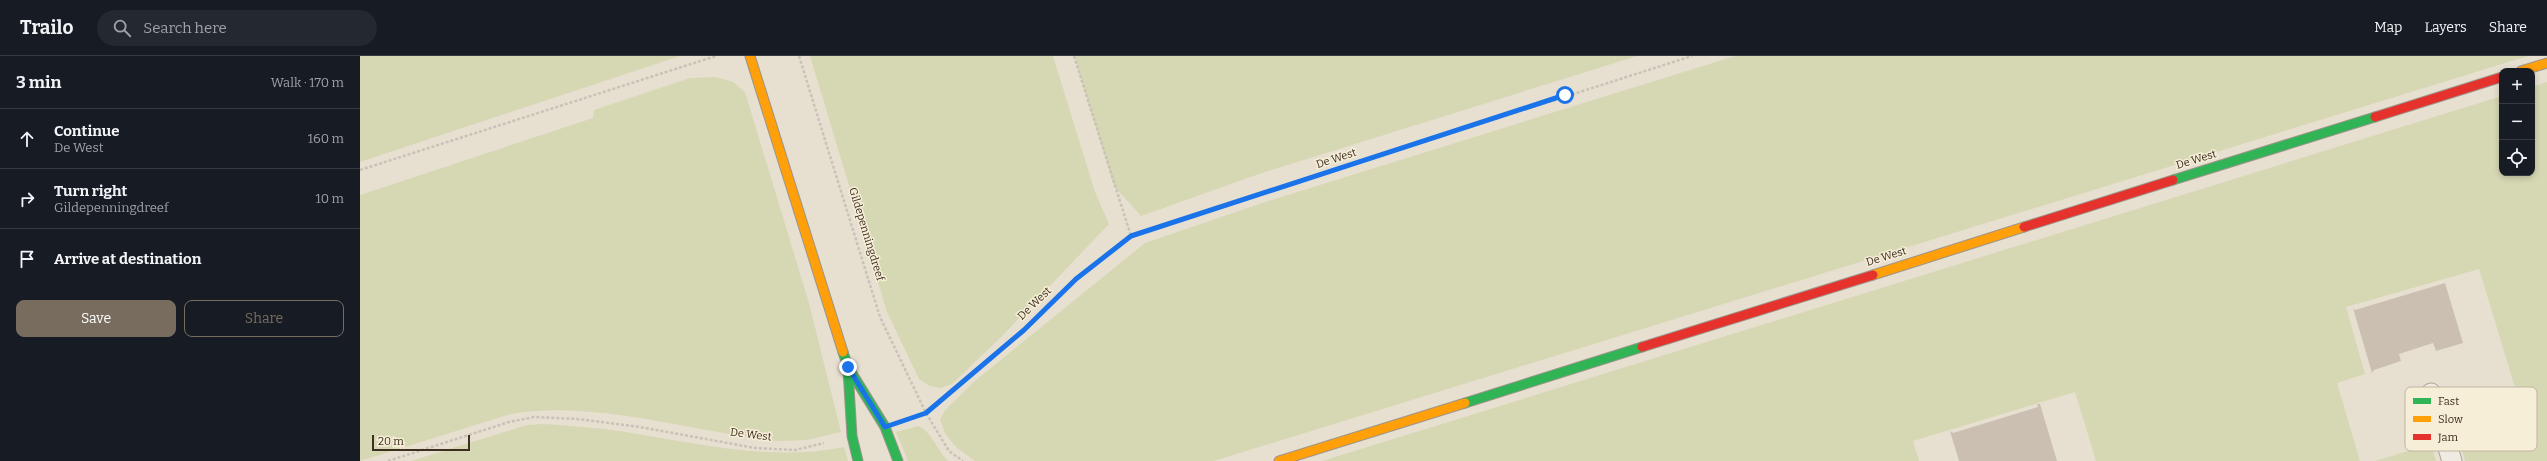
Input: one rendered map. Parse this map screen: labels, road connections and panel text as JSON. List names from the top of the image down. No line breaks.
{"streets":{"main road":["De West"],"path":["Gildepenningdreef"]},"crossings":[["De West","Gildepenningdreef"]],"legend":["Fast","Slow","Jam"],"scale_bar":"20 m","page":{"header":"Trailo","search":"Search here","nav":["Map","Layers","Share"],"heading":["3 min","Walk · 170 m"],"map_buttons":["+","−"],"list":[["Continue","De West","160 m"],["Turn right","Gildepenningdreef","10 m"],"Arrive at destination"],"buttons":["Save","Share"],"scale":"20 m"}}
